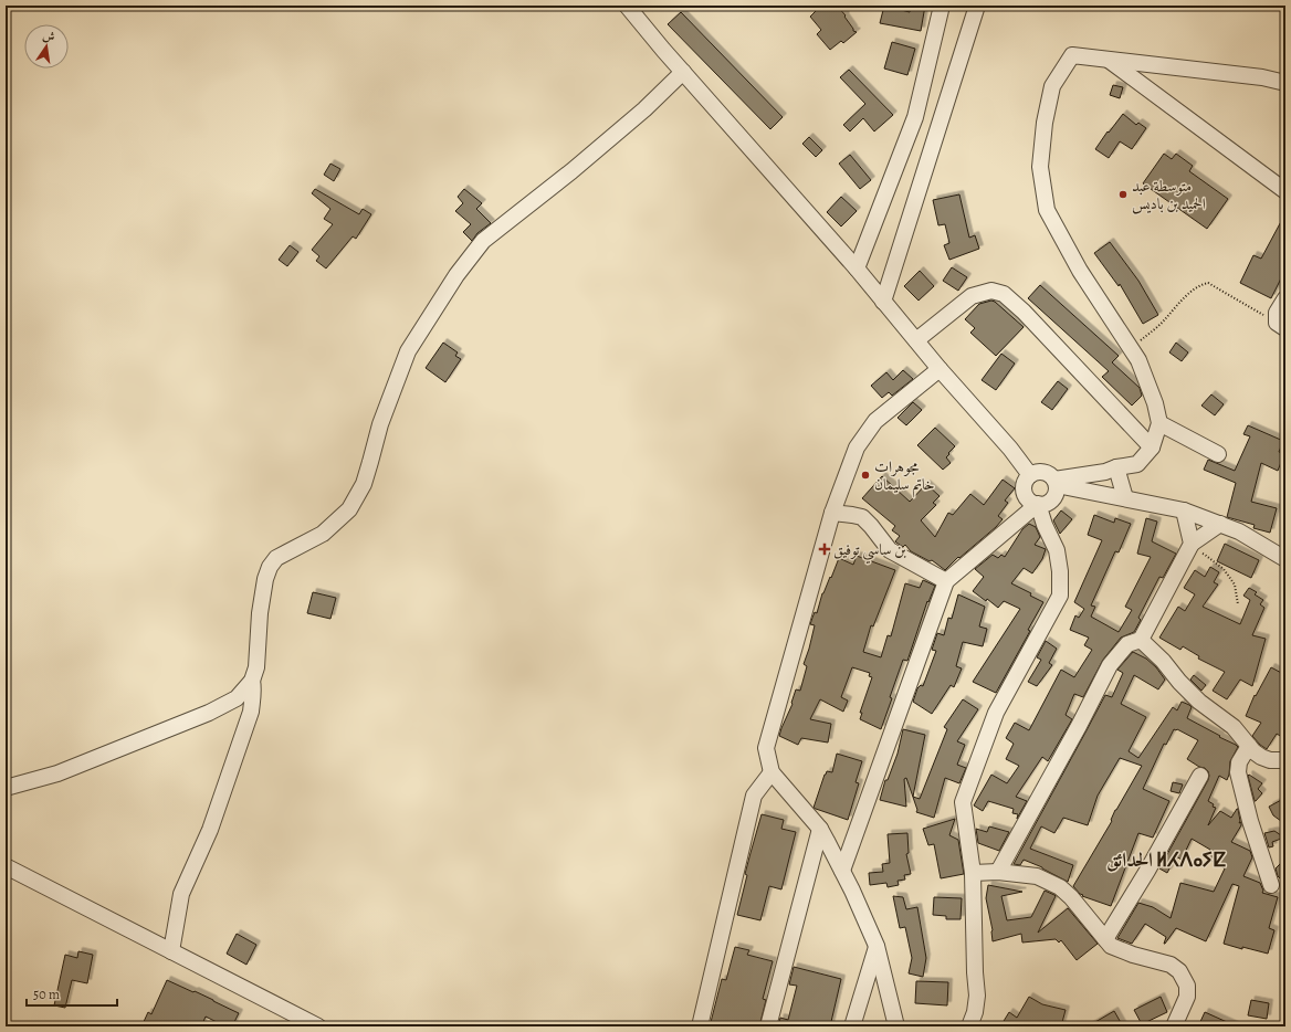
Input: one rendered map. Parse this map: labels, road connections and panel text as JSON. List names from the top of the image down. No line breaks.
{"districts":["الحدائق ⵍⵃⴷⴰⵢⵇ"],"places":{"other":["متوسطة عبد الحميد بن باديس","مجوهرات خاتم سليمان"],"health":["بن ساسي توفيق"]},"scale_bar":"50 m","north":"top"}
